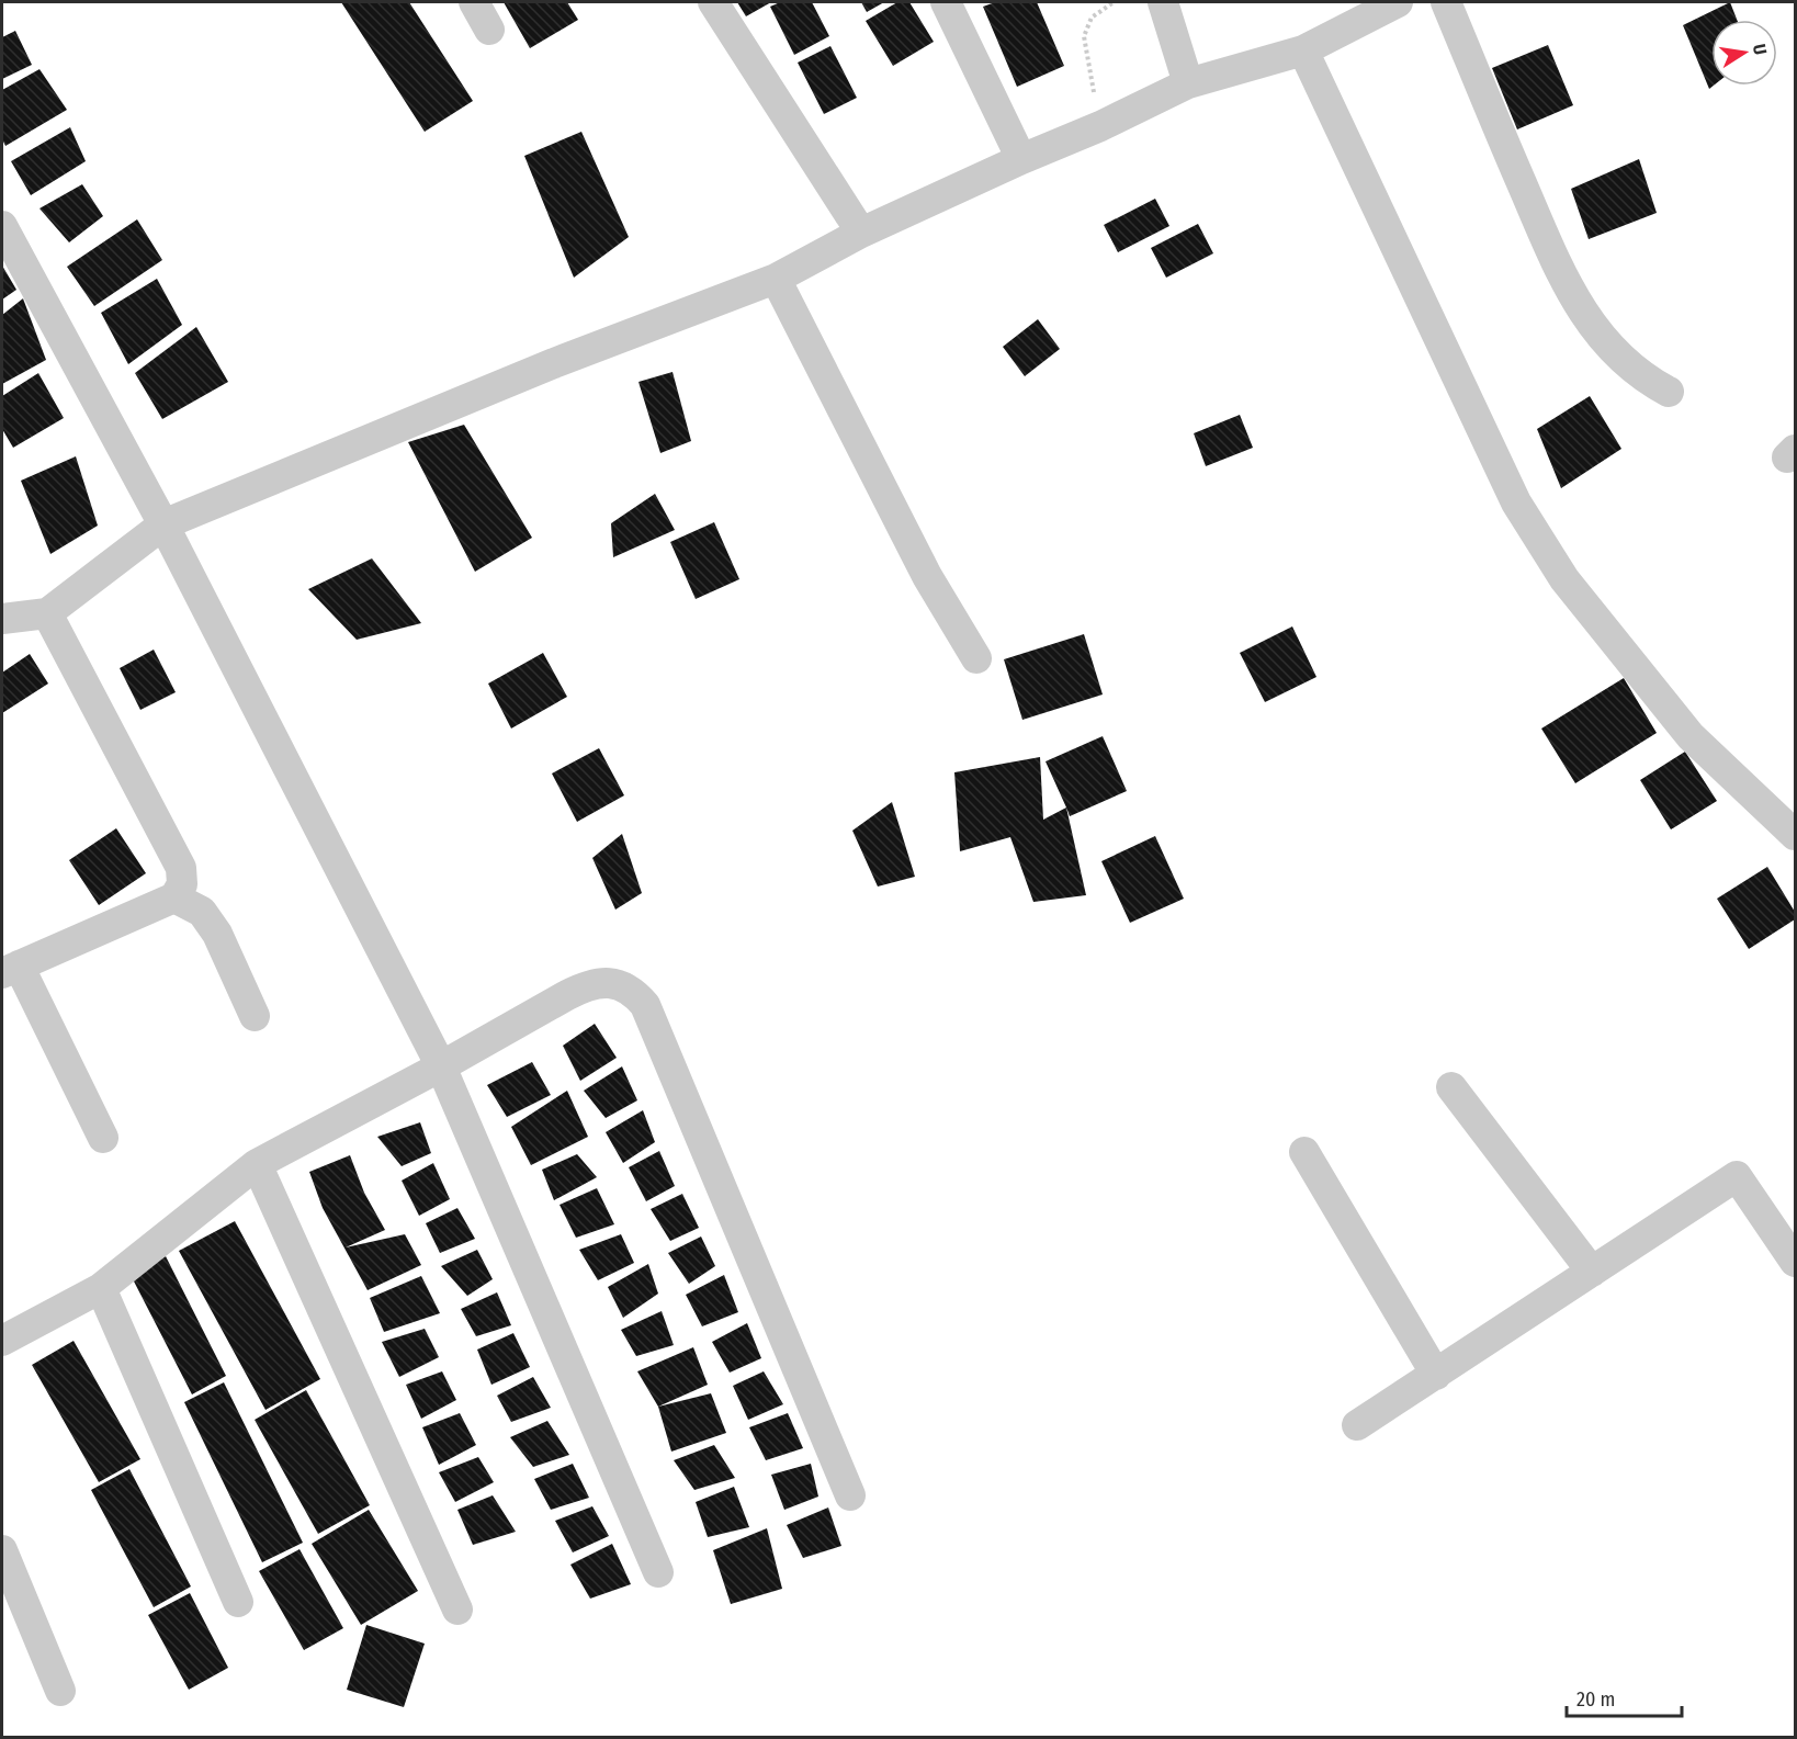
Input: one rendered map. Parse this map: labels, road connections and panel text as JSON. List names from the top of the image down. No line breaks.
{"scale_bar":"20 m","north":"right"}
